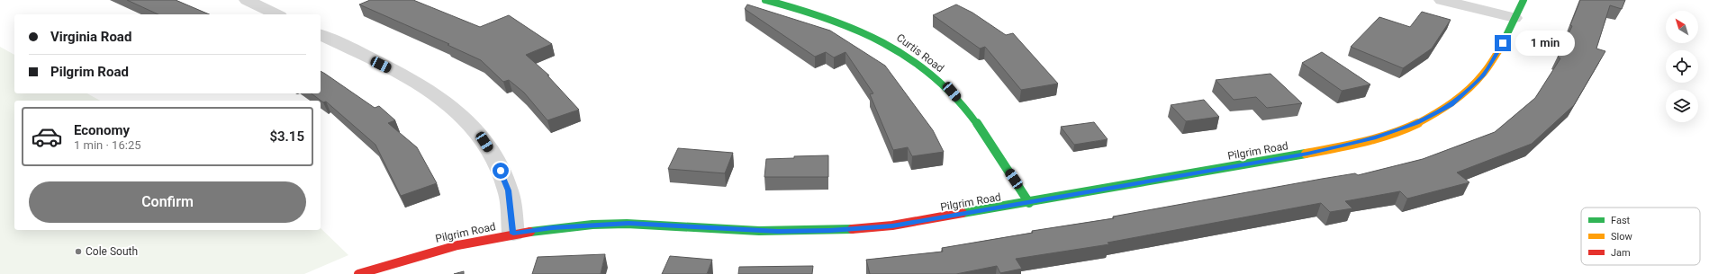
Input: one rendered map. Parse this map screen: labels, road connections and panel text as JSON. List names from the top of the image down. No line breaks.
{"streets":{"street":["Curtis Road","Pilgrim Road"]},"crossings":[["Curtis Road","Pilgrim Road"]],"places":["Cole South"],"legend":["Fast","Slow","Jam"],"north":"top left","page":{"banner":["Virginia Road","Pilgrim Road"],"bubble":"1 min","list":[{"name":"Economy","note":"1 min · 16:25","value":"$3.15"}],"buttons":"Confirm"}}
